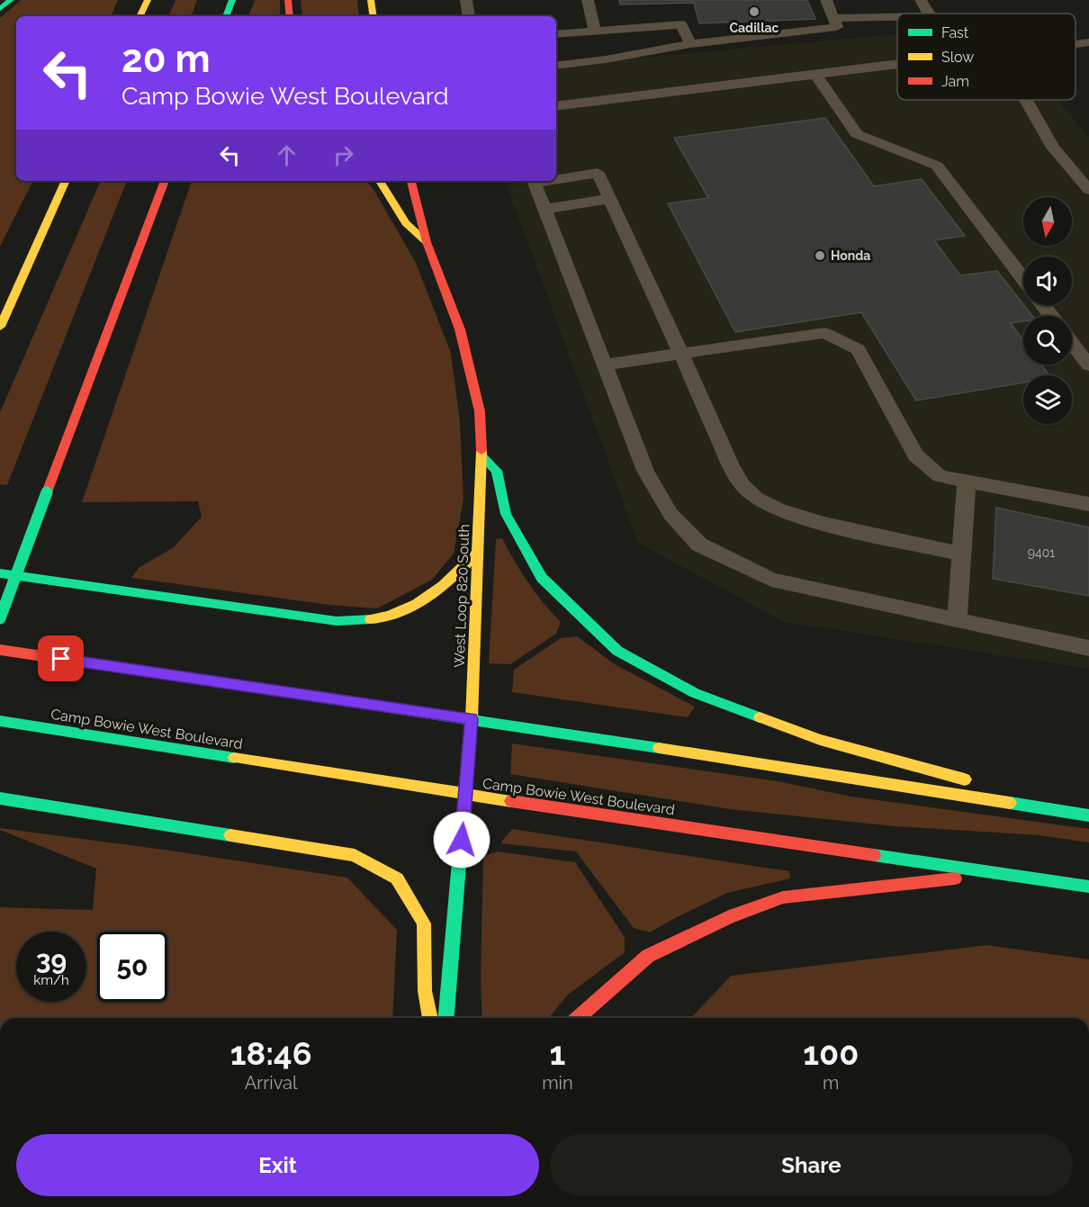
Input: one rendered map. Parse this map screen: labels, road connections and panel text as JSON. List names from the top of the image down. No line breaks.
{"streets":{"main road":["West Loop 820 South","Camp Bowie West Boulevard"]},"crossings":[["West Loop 820 South","Camp Bowie West Boulevard"]],"places":["Cadillac","Honda"],"house_numbers":["9401"],"legend":["Fast","Slow","Jam"],"north":"bottom","page":{"turn":["20 m","Camp Bowie West Boulevard"],"speed":"39 km/h","limit":"50","eta":["18:46","Arrival","1","min","100","m"],"buttons":["Exit","Share"]}}
